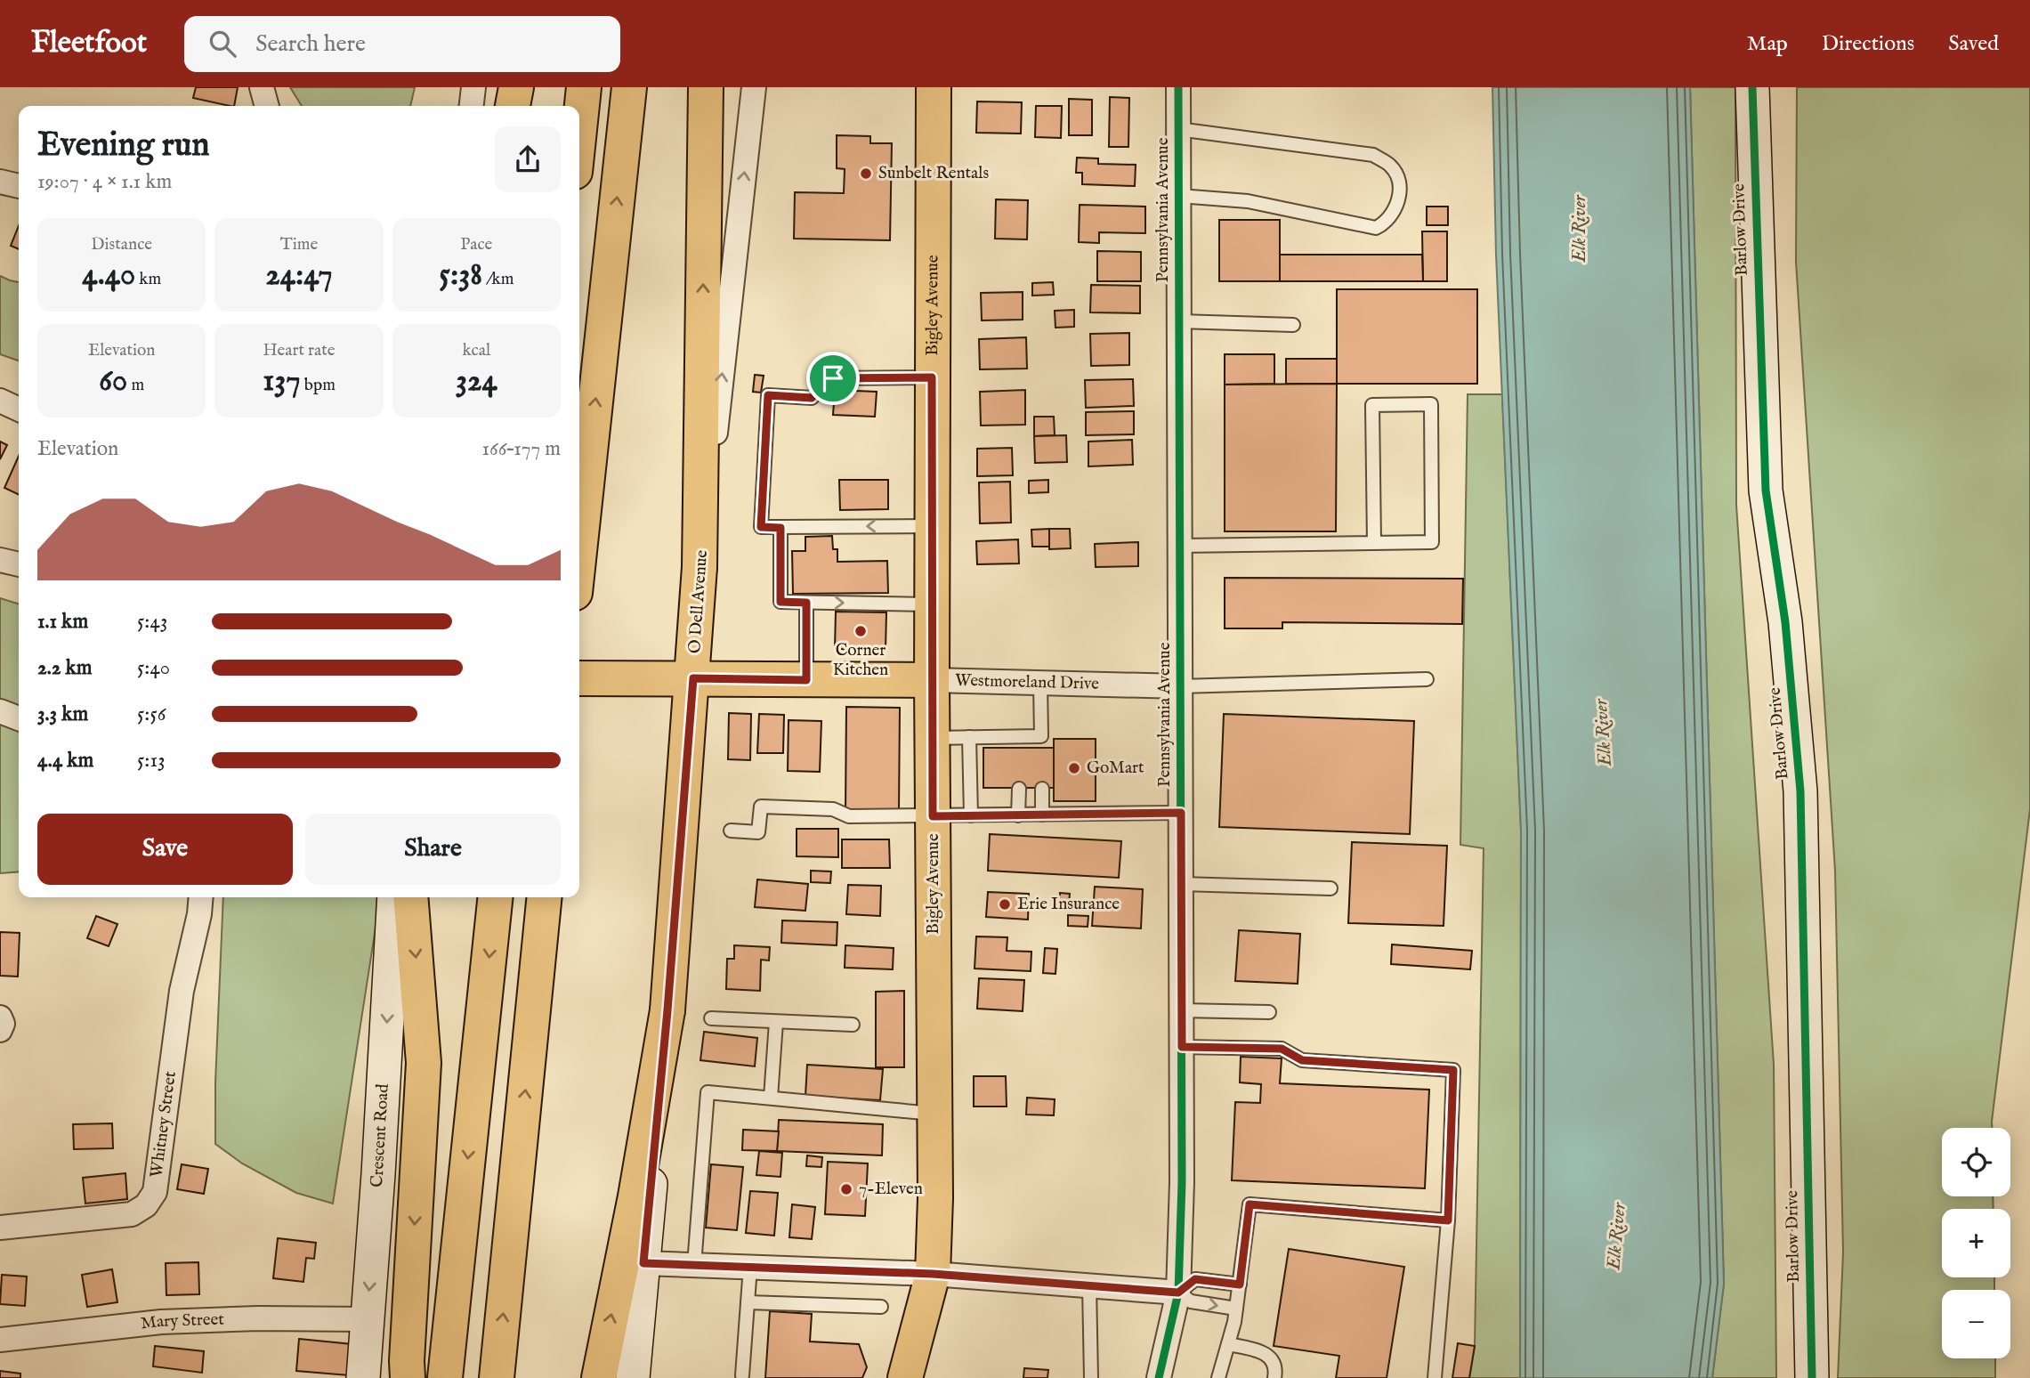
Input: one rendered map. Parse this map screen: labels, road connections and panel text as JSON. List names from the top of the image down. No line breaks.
{"streets":{"main road":["Bigley Avenue","O Dell Avenue","Westmoreland Drive"],"street":["Pennsylvania Avenue","Barlow Drive","Whitney Street","Crescent Road","Mary Street"]},"crossings":[["Pennsylvania Avenue","Westmoreland Drive"],["Bigley Avenue","Westmoreland Drive"],["O Dell Avenue","Westmoreland Drive"],["Crescent Road","Mary Street"]],"one_way":["O Dell Avenue","Crescent Road"],"water":["Elk River"],"places":["Sunbelt Rentals","Corner Kitchen","GoMart","Erie Insurance","7-Eleven"],"page":{"header":"Fleetfoot","search":"Search here","nav":["Map","Directions","Saved"],"heading":["Evening run","19:07 · 4 × 1.1 km"],"stats":[["Distance","4.40 km"],["Time","24:47"],["Pace","5:38 /km"],["Elevation","60 m"],["Heart rate","137 bpm"],["kcal","324"]],"chart":["Elevation","166–177 m"],"list":[{"name":"1.1 km","note":"5:43"},{"name":"2.2 km","note":"5:40"},{"name":"3.3 km","note":"5:56"},{"name":"4.4 km","note":"5:13"}],"buttons":["Save","Share"],"map_buttons":["+","−"]}}
